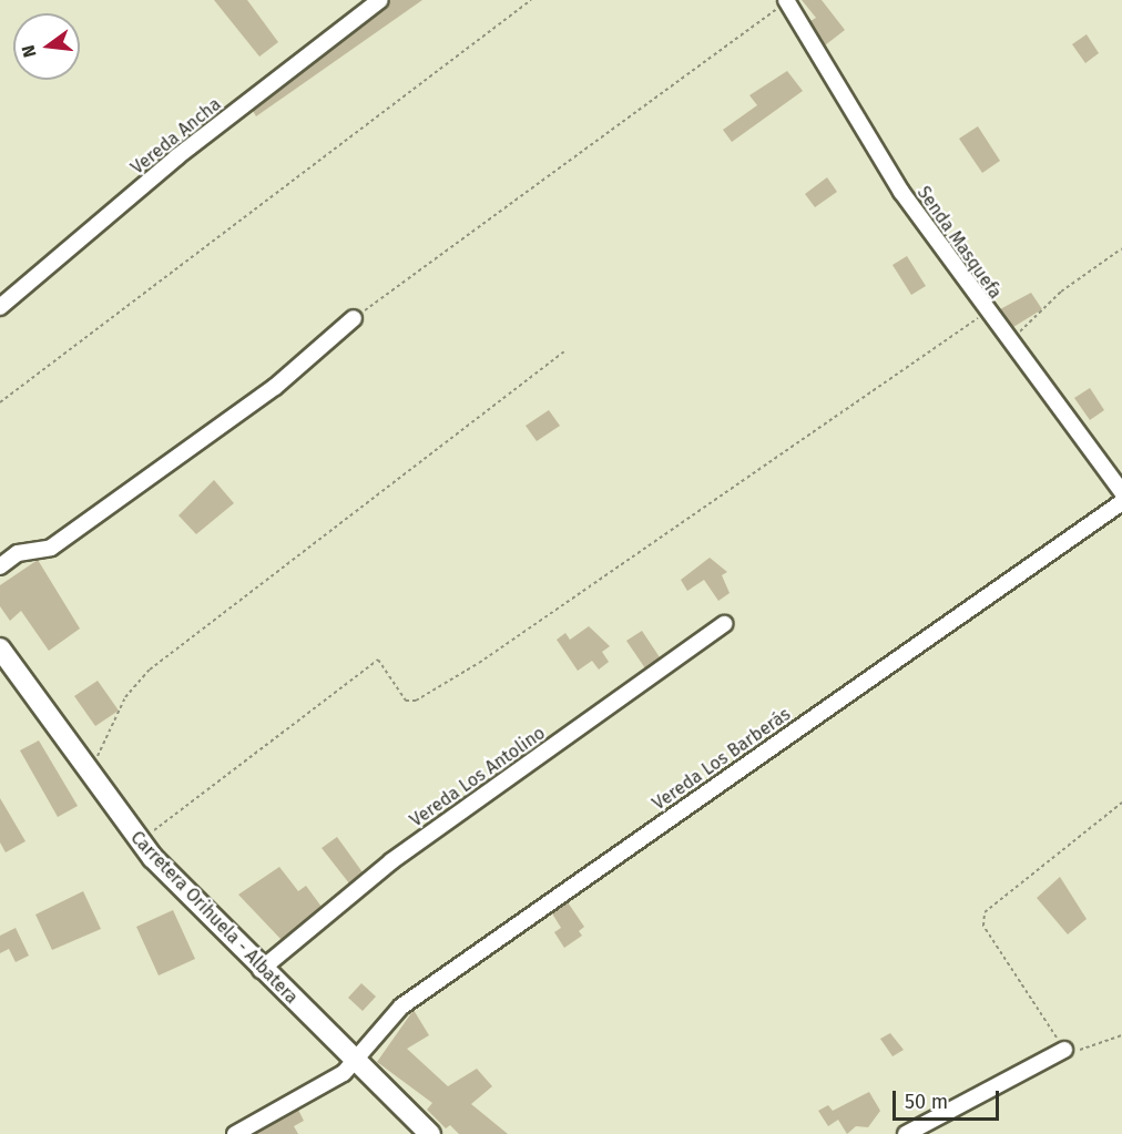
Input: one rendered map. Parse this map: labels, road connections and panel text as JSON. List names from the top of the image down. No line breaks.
{"streets":{"main road":["Carretera Orihuela - Albatera"],"street":["Vereda Ancha","Senda Masquefa","Vereda Los Barberás","Vereda Los Antolino"]},"crossings":[["Vereda Los Barberás","Carretera Orihuela - Albatera"],["Vereda Los Antolino","Carretera Orihuela - Albatera"]],"scale_bar":"50 m","north":"left"}
